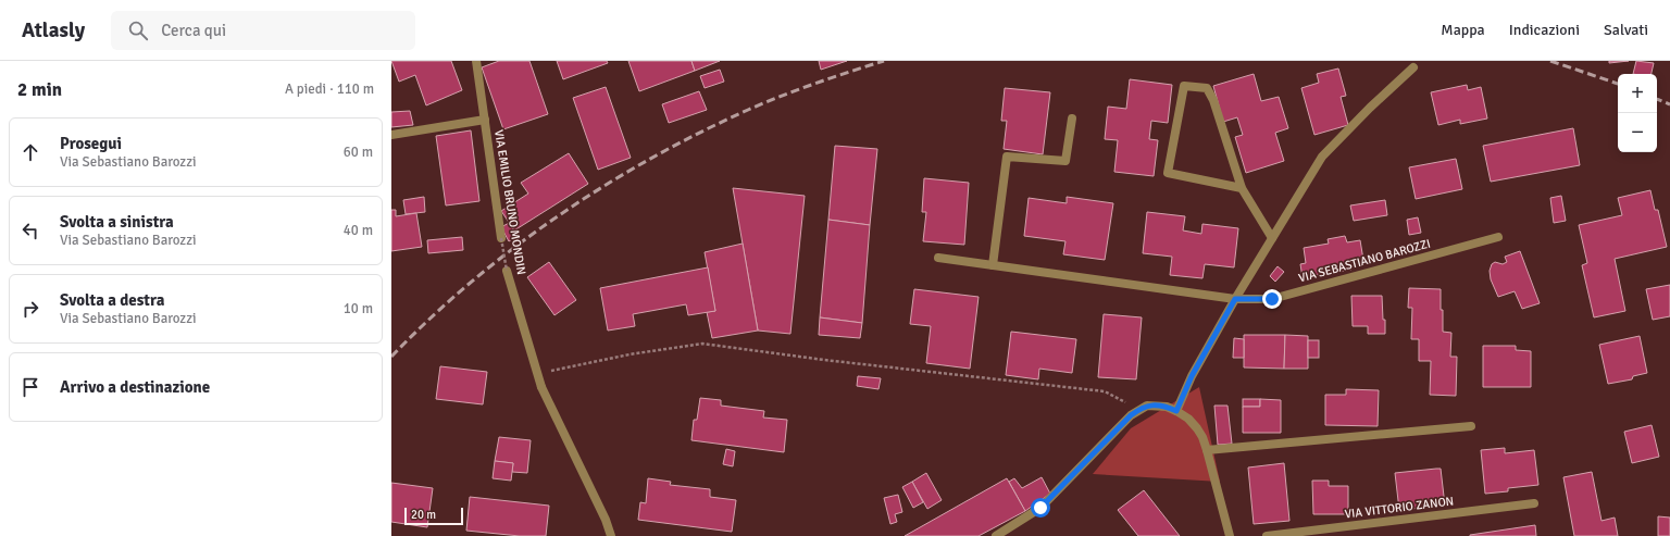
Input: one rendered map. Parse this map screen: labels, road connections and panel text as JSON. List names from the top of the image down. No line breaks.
{"streets":{"street":["VIA EMILIO BRUNO MONDIN","VIA SEBASTIANO BAROZZI","VIA VITTORIO ZANON"]},"scale_bar":"20 m","page":{"header":"Atlasly","search":"Cerca qui","nav":["Mappa","Indicazioni","Salvati"],"heading":["2 min","A piedi · 110 m"],"map_buttons":["+","−"],"list":[["Prosegui","Via Sebastiano Barozzi","60 m"],["Svolta a sinistra","Via Sebastiano Barozzi","40 m"],["Svolta a destra","Via Sebastiano Barozzi","10 m"],"Arrivo a destinazione"],"scale":"20 m"}}
